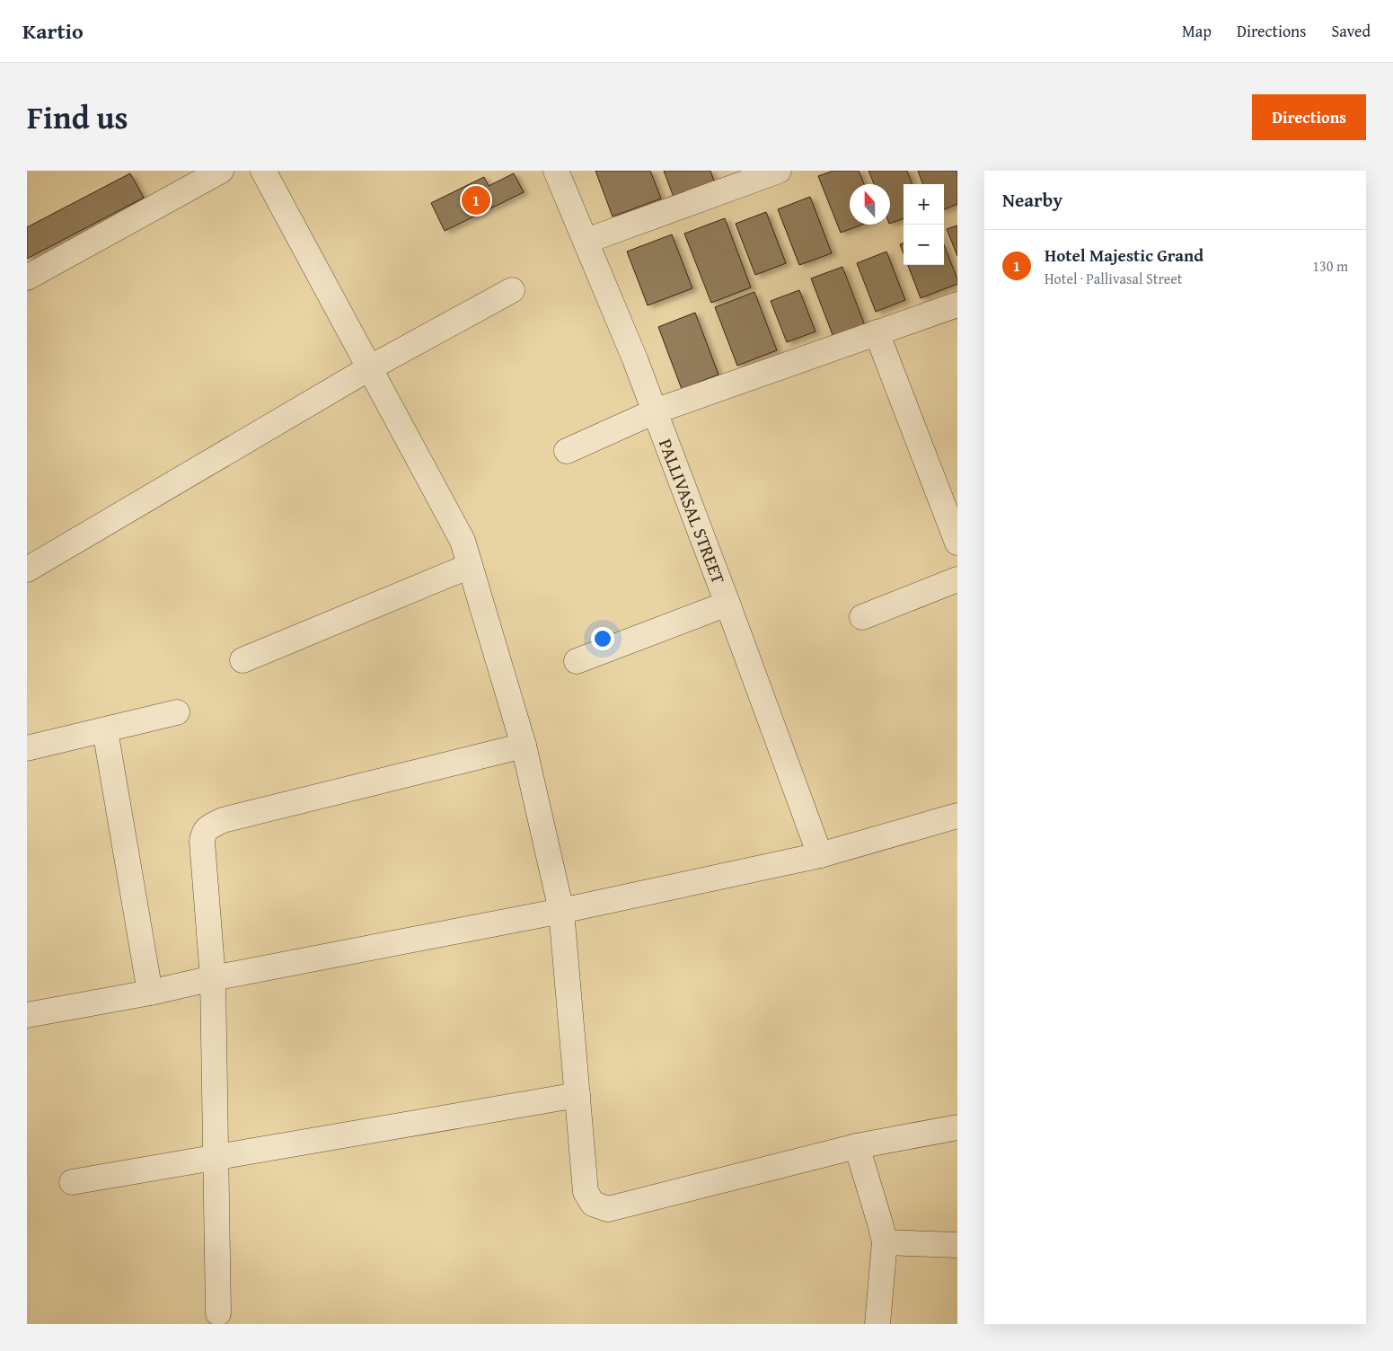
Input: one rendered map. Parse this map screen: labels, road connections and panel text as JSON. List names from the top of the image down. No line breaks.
{"streets":{"street":["PALLIVASAL STREET"]},"north":"top","page":{"header":"Kartio","nav":["Map","Directions","Saved"],"title":"Find us","buttons":"Directions","heading":"Nearby","map_buttons":["+","−"],"pins":"1","list":[{"mark":"1","name":"Hotel Majestic Grand","note":"Hotel · Pallivasal Street","value":"130 m"}]}}
